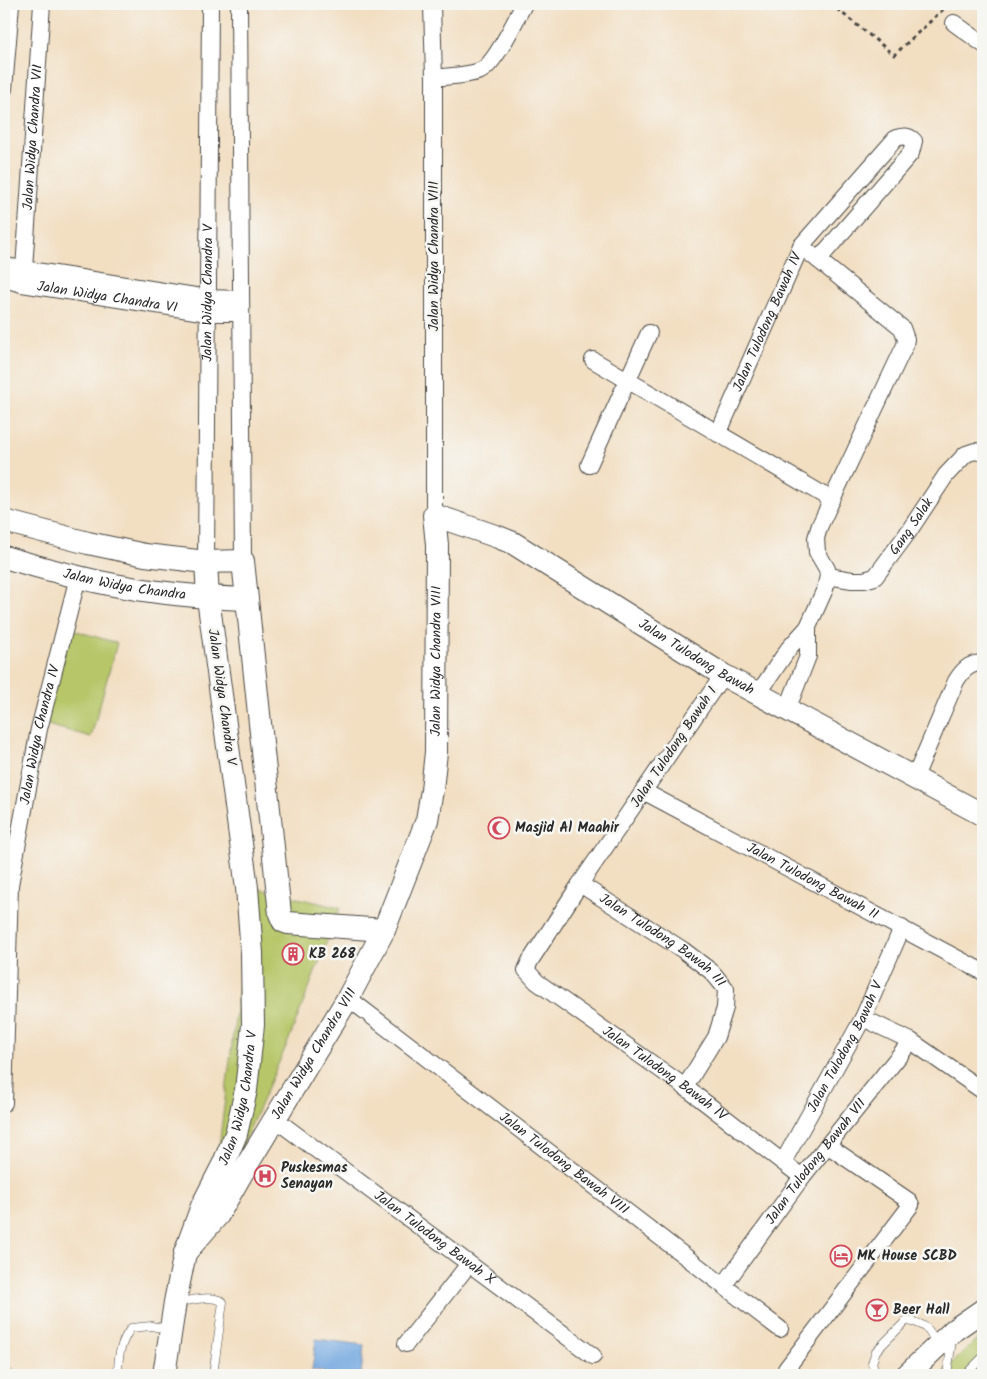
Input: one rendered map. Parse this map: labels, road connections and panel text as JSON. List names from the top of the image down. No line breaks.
{"streets":{"street":["Jalan Widya Chandra VII","Jalan Widya Chandra VIII","Jalan Widya Chandra V","Jalan Widya Chandra VI","Jalan Tulodong Bawah IV","Gang Salak","Jalan Widya Chandra","Jalan Tulodong Bawah","Jalan Widya Chandra IV","Jalan Tulodong Bawah I","Jalan Tulodong Bawah II","Jalan Tulodong Bawah III","Jalan Tulodong Bawah V","Jalan Tulodong Bawah VII","Jalan Tulodong Bawah VIII","Jalan Tulodong Bawah X"]},"crossings":[["Jalan Widya Chandra VII","Jalan Widya Chandra VI"],["Jalan Widya Chandra VIII","Jalan Widya Chandra V"],["Jalan Widya Chandra VIII","Jalan Tulodong Bawah"],["Jalan Widya Chandra VIII","Jalan Tulodong Bawah VIII"],["Jalan Widya Chandra VIII","Jalan Tulodong Bawah X"],["Jalan Widya Chandra V","Jalan Widya Chandra VI"],["Jalan Widya Chandra V","Jalan Widya Chandra"],["Jalan Tulodong Bawah IV","Gang Salak"],["Jalan Tulodong Bawah IV","Jalan Tulodong Bawah I"],["Jalan Tulodong Bawah IV","Jalan Tulodong Bawah III"],["Jalan Tulodong Bawah IV","Jalan Tulodong Bawah V"],["Jalan Tulodong Bawah IV","Jalan Tulodong Bawah VII"],["Jalan Widya Chandra","Jalan Widya Chandra IV"],["Jalan Tulodong Bawah","Jalan Tulodong Bawah I"],["Jalan Tulodong Bawah I","Jalan Tulodong Bawah II"],["Jalan Tulodong Bawah I","Jalan Tulodong Bawah III"],["Jalan Tulodong Bawah II","Jalan Tulodong Bawah V"],["Jalan Tulodong Bawah VII","Jalan Tulodong Bawah VIII"]],"places":{"mosque":["Masjid Al Maahir"],"building":["KB 268"],"hospital":["Puskesmas Senayan"],"hotel":["MK House SCBD"],"bar":["Beer Hall"]}}
